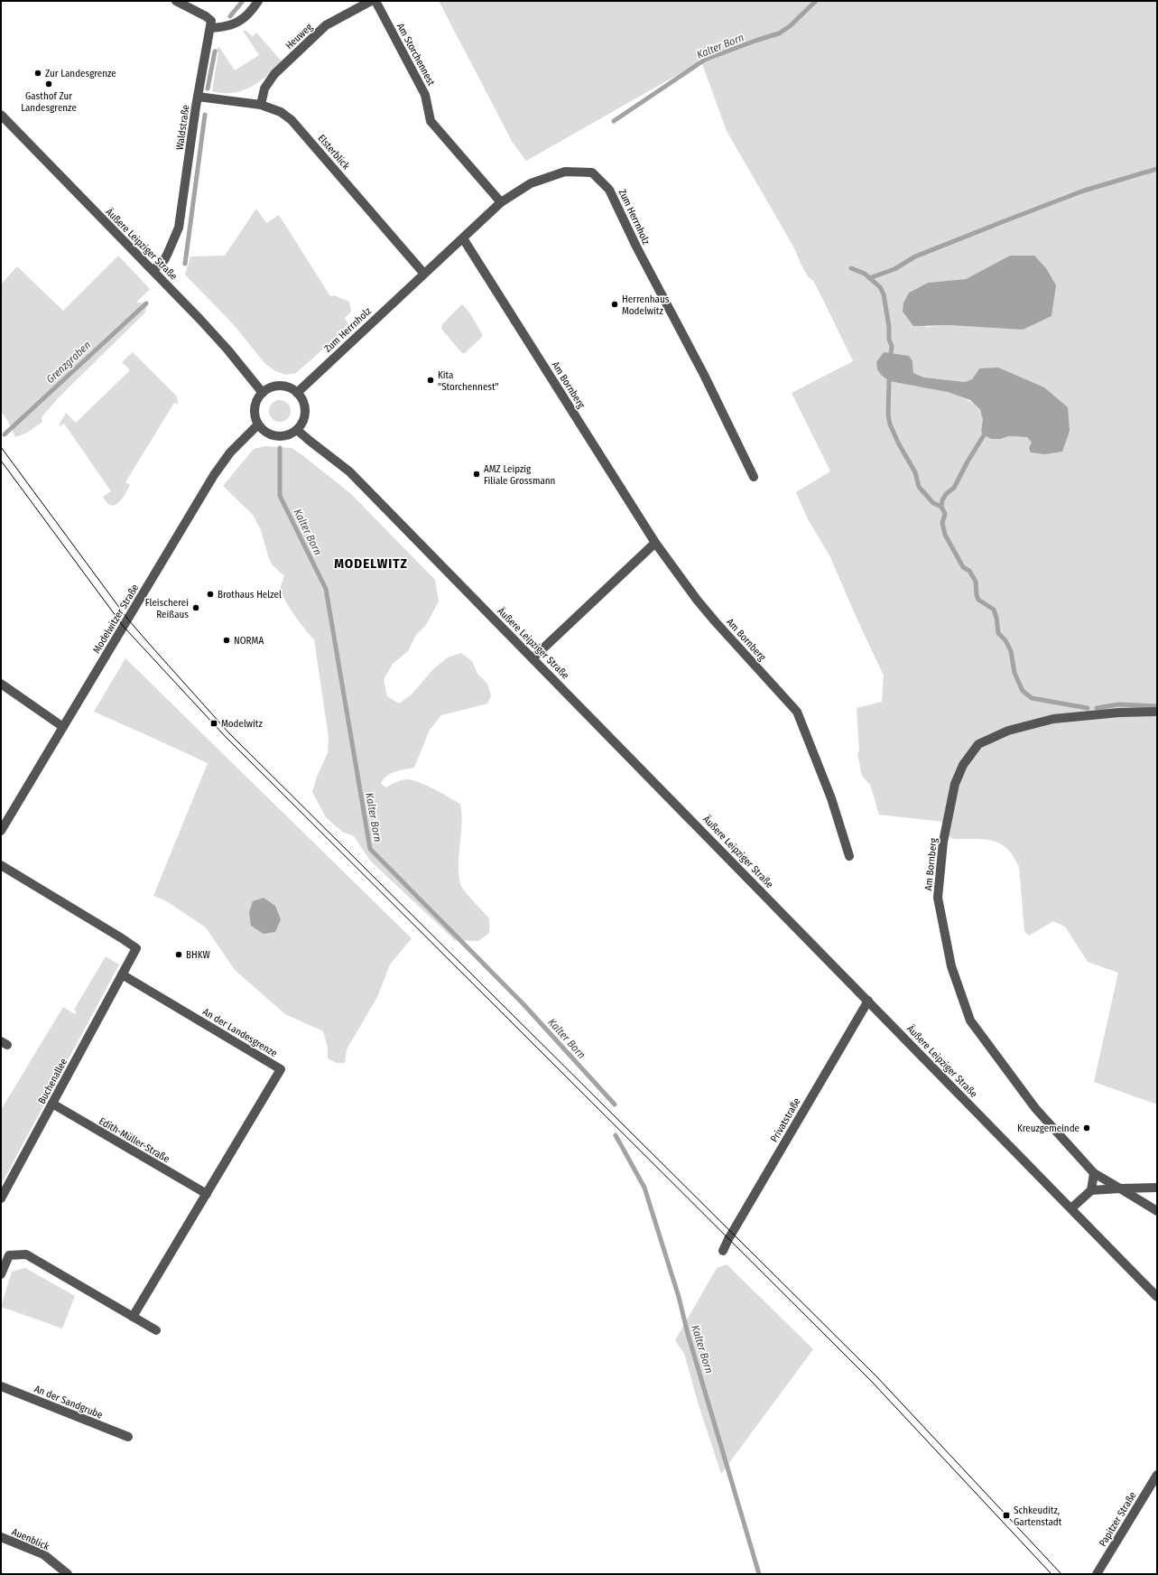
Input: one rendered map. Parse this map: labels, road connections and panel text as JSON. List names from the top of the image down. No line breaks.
{"streets":{"street":["Heuweg","Am Storchennest","Waldstraße","Elsterblick","Zum Herrnholz","Äußere Leipziger Straße","Am Bornberg","Modelwitzer Straße","An der Landesgrenze","Buchenallee","Privatstraße","Edith-Müller-Straße","An der Sandgrube","Papitzer Straße","Auenblick"]},"crossings":[["Heuweg","Elsterblick"],["Am Storchennest","Zum Herrnholz"],["Waldstraße","Elsterblick"],["Waldstraße","Äußere Leipziger Straße"],["Elsterblick","Zum Herrnholz"],["Zum Herrnholz","Äußere Leipziger Straße"],["Zum Herrnholz","Am Bornberg"],["Zum Herrnholz","Modelwitzer Straße"],["Äußere Leipziger Straße","Modelwitzer Straße"],["Äußere Leipziger Straße","Privatstraße"],["An der Landesgrenze","Buchenallee"],["An der Landesgrenze","Edith-Müller-Straße"],["Buchenallee","Edith-Müller-Straße"]],"districts":["MODELWITZ"],"water":["Kalter Born","Grenzgraben"],"places":{"other":["Zur Landesgrenze","Gasthof Zur Landesgrenze","Herrenhaus Modelwitz","Kita \"Storchennest\"","AMZ Leipzig Filiale Grossmann","Brothaus Helzel","Fleischerei Reißaus","NORMA","BHKW","Kreuzgemeinde"],"transit":["Modelwitz","Schkeuditz, Gartenstadt"]}}
